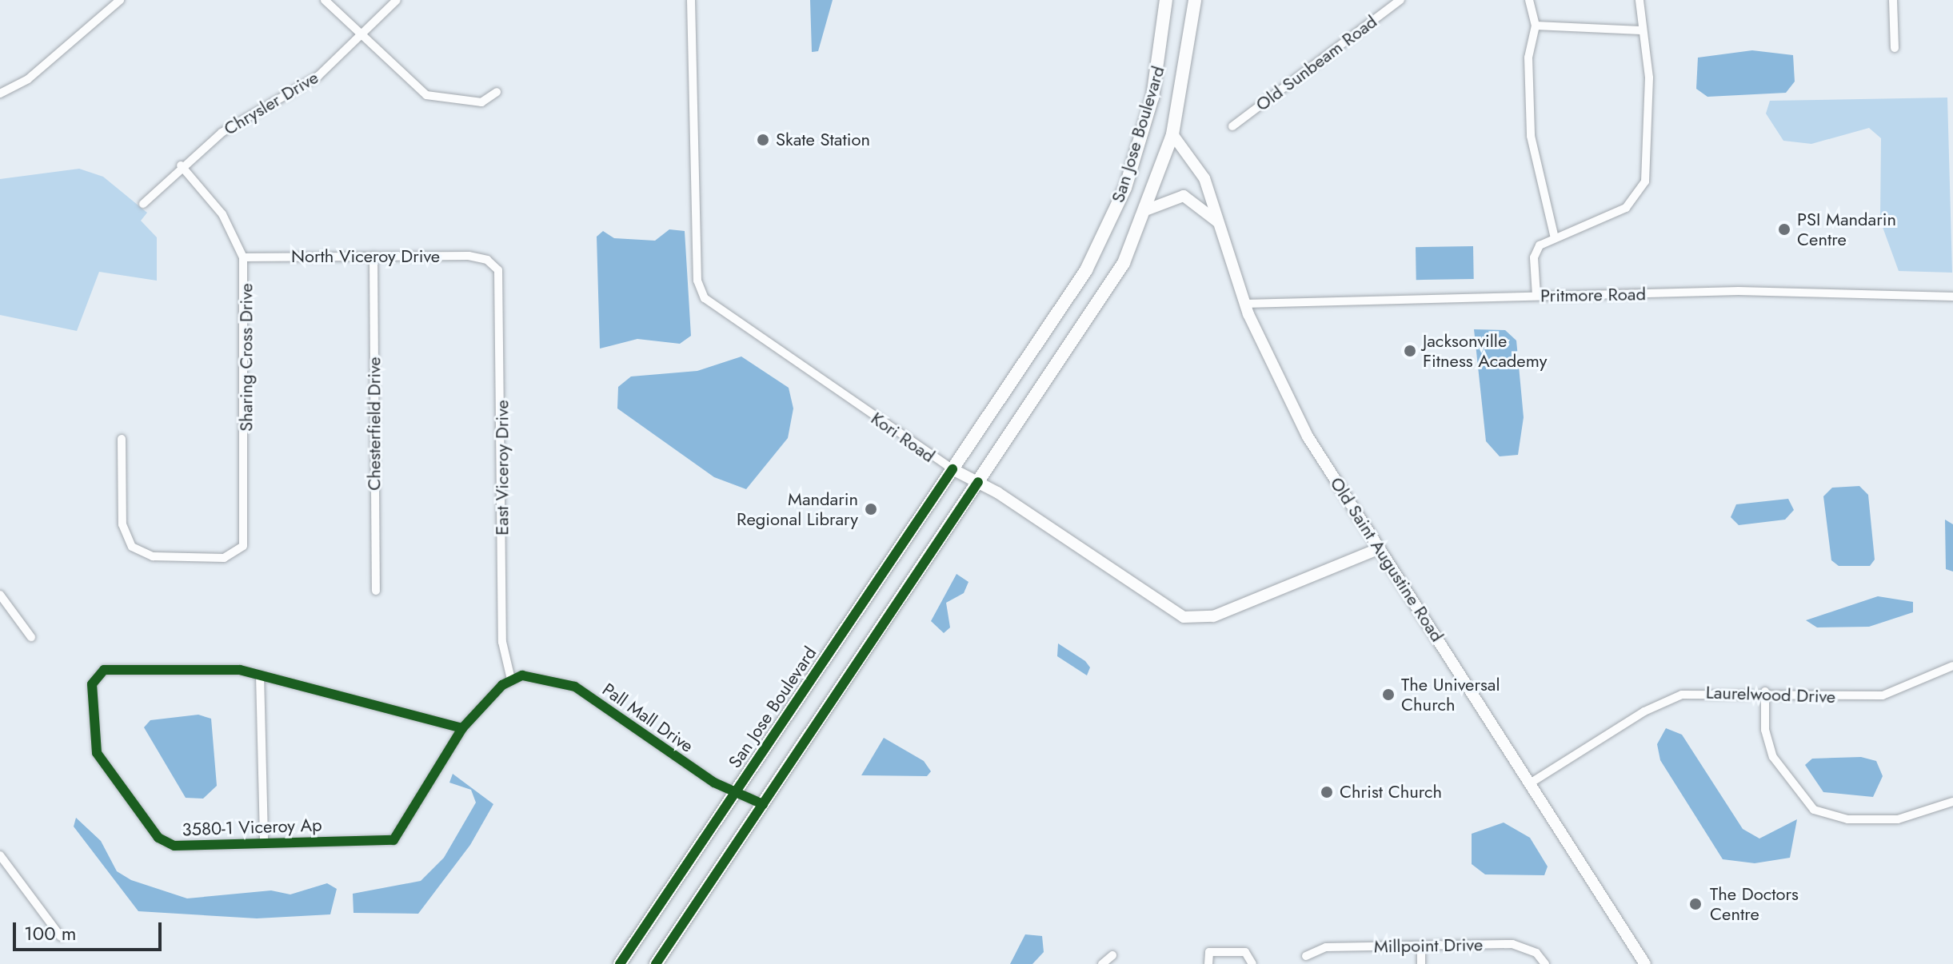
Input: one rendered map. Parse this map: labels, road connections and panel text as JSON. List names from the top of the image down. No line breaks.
{"streets":{"main road":["San Jose Boulevard","Kori Road","Old Saint Augustine Road"],"street":["Old Sunbeam Road","Chrysler Drive","North Viceroy Drive","Pritmore Road","Sharing Cross Drive","Chesterfield Drive","East Viceroy Drive","Laurelwood Drive","Pall Mall Drive","3580-1 Viceroy Ap","Millpoint Drive"]},"crossings":[["Chrysler Drive","Sharing Cross Drive"],["San Jose Boulevard","Kori Road"],["San Jose Boulevard","Old Saint Augustine Road"],["San Jose Boulevard","Pall Mall Drive"],["North Viceroy Drive","Sharing Cross Drive"],["North Viceroy Drive","Chesterfield Drive"],["North Viceroy Drive","East Viceroy Drive"],["Pritmore Road","Old Saint Augustine Road"],["Kori Road","Old Saint Augustine Road"],["East Viceroy Drive","Pall Mall Drive"],["East Viceroy Drive","3580-1 Viceroy Ap"],["Old Saint Augustine Road","Laurelwood Drive"],["Pall Mall Drive","3580-1 Viceroy Ap"]],"places":["Skate Station","PSI Mandarin Centre","Jacksonville Fitness Academy","Mandarin Regional Library","The Universal Church","Christ Church","The Doctors Centre"],"scale_bar":"100 m"}
